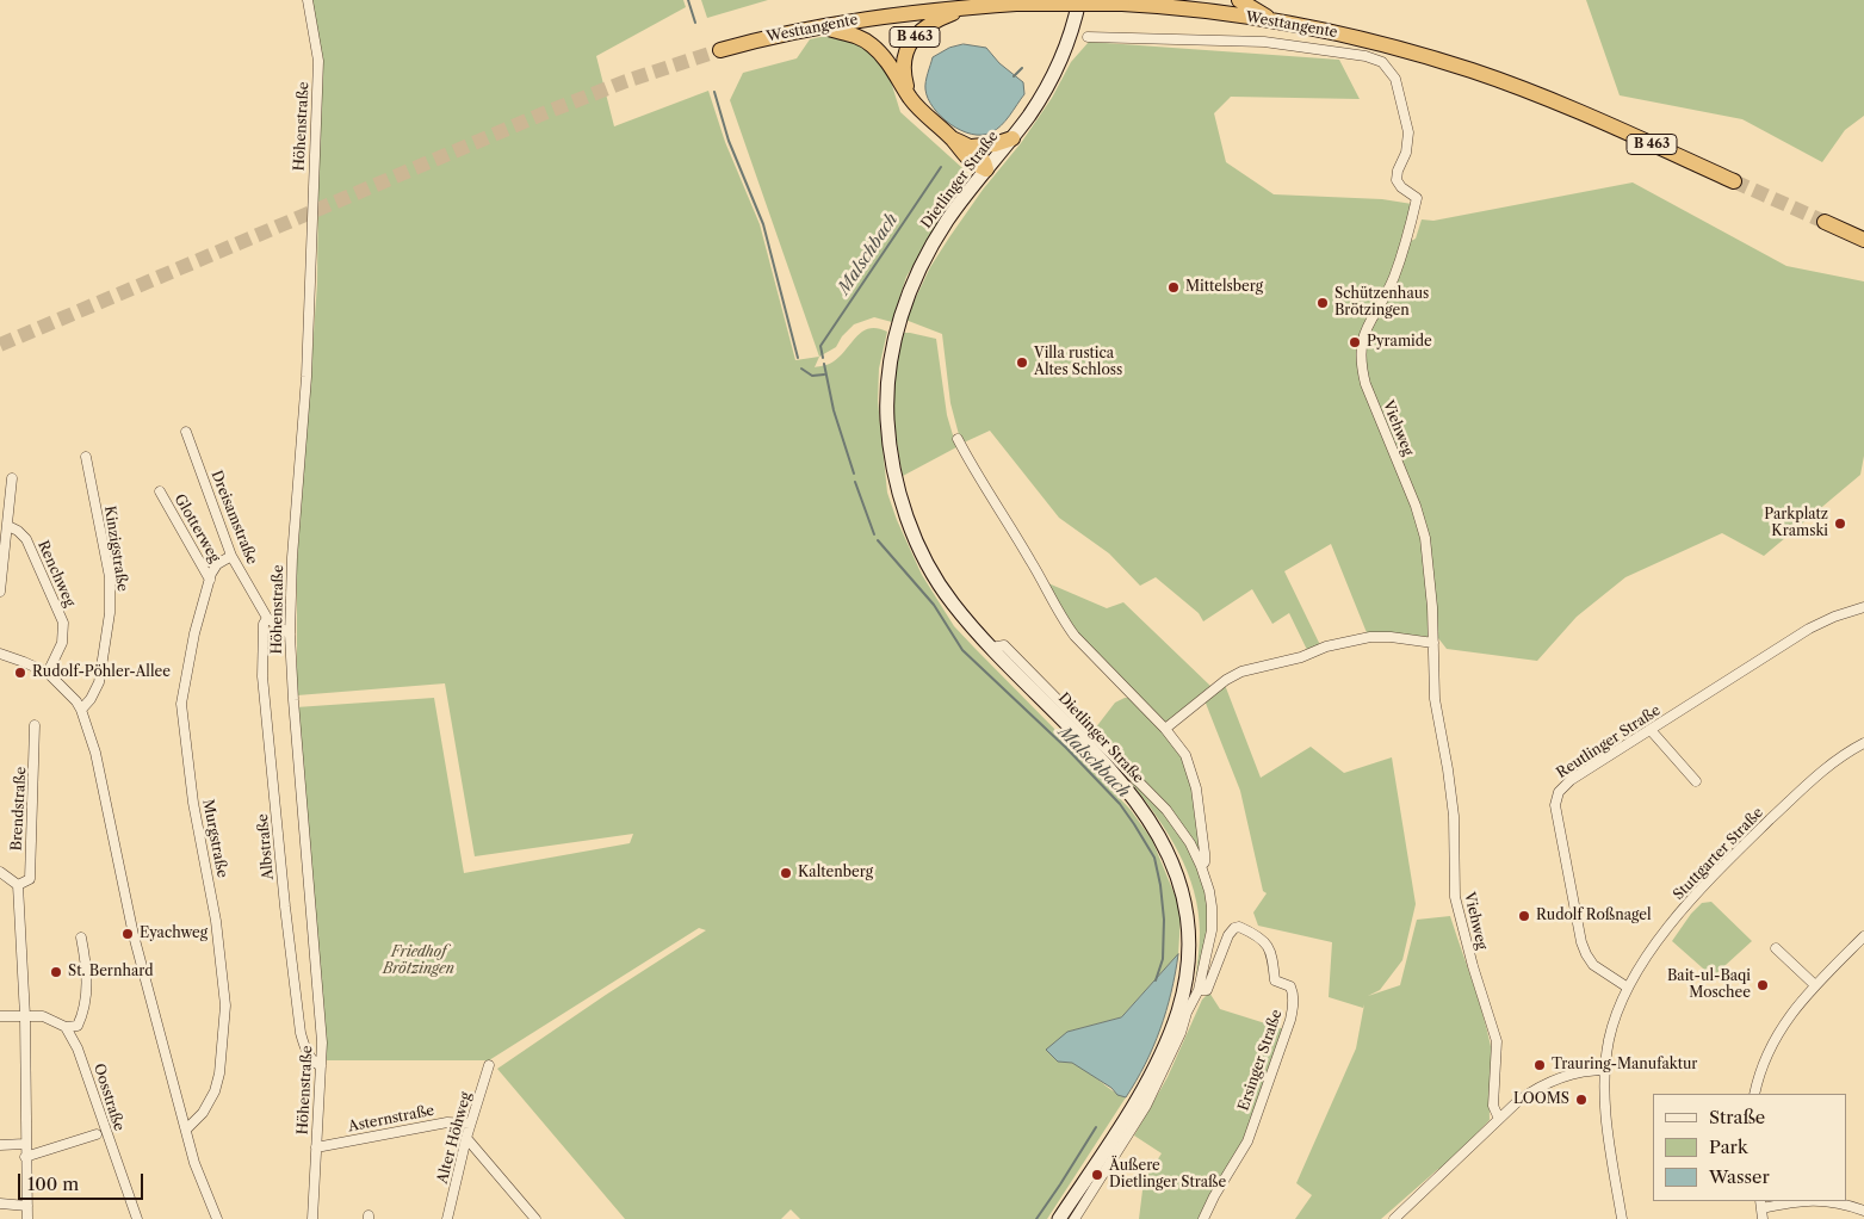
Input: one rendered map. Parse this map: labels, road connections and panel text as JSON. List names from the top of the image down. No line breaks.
{"streets":{"highway":["Westtangente","B 463"],"main road":["Dietlinger Straße"],"street":["Höhenstraße","Viehweg","Dreisamstraße","Glotterweg","Kinzigstraße","Renchweg","Reutlinger Straße","Brendstraße","Murgstraße","Albstraße","Stuttgarter Straße","Ersinger Straße","Oosstraße","Asternstraße","Alter Höhweg"]},"crossings":[["Westtangente","B 463"],["B 463","Dietlinger Straße"],["Höhenstraße","Dreisamstraße"],["Höhenstraße","Albstraße"],["Höhenstraße","Asternstraße"],["Dietlinger Straße","Ersinger Straße"],["Dreisamstraße","Murgstraße"],["Dreisamstraße","Albstraße"],["Glotterweg","Murgstraße"],["Reutlinger Straße","Stuttgarter Straße"],["Asternstraße","Alter Höhweg"]],"water":["Malschbach"],"parks":["Friedhof Brötzingen"],"places":["Mittelsberg","Schützenhaus Brötzingen","Pyramide","Villa rustica Altes Schloss","Parkplatz Kramski","Rudolf-Pöhler-Allee","Kaltenberg","Rudolf Roßnagel","Eyachweg","St. Bernhard","Bait-ul-Baqi Moschee","Trauring-Manufaktur","LOOMS","Äußere Dietlinger Straße"],"legend":["Straße","Park","Wasser"],"scale_bar":"100 m"}
